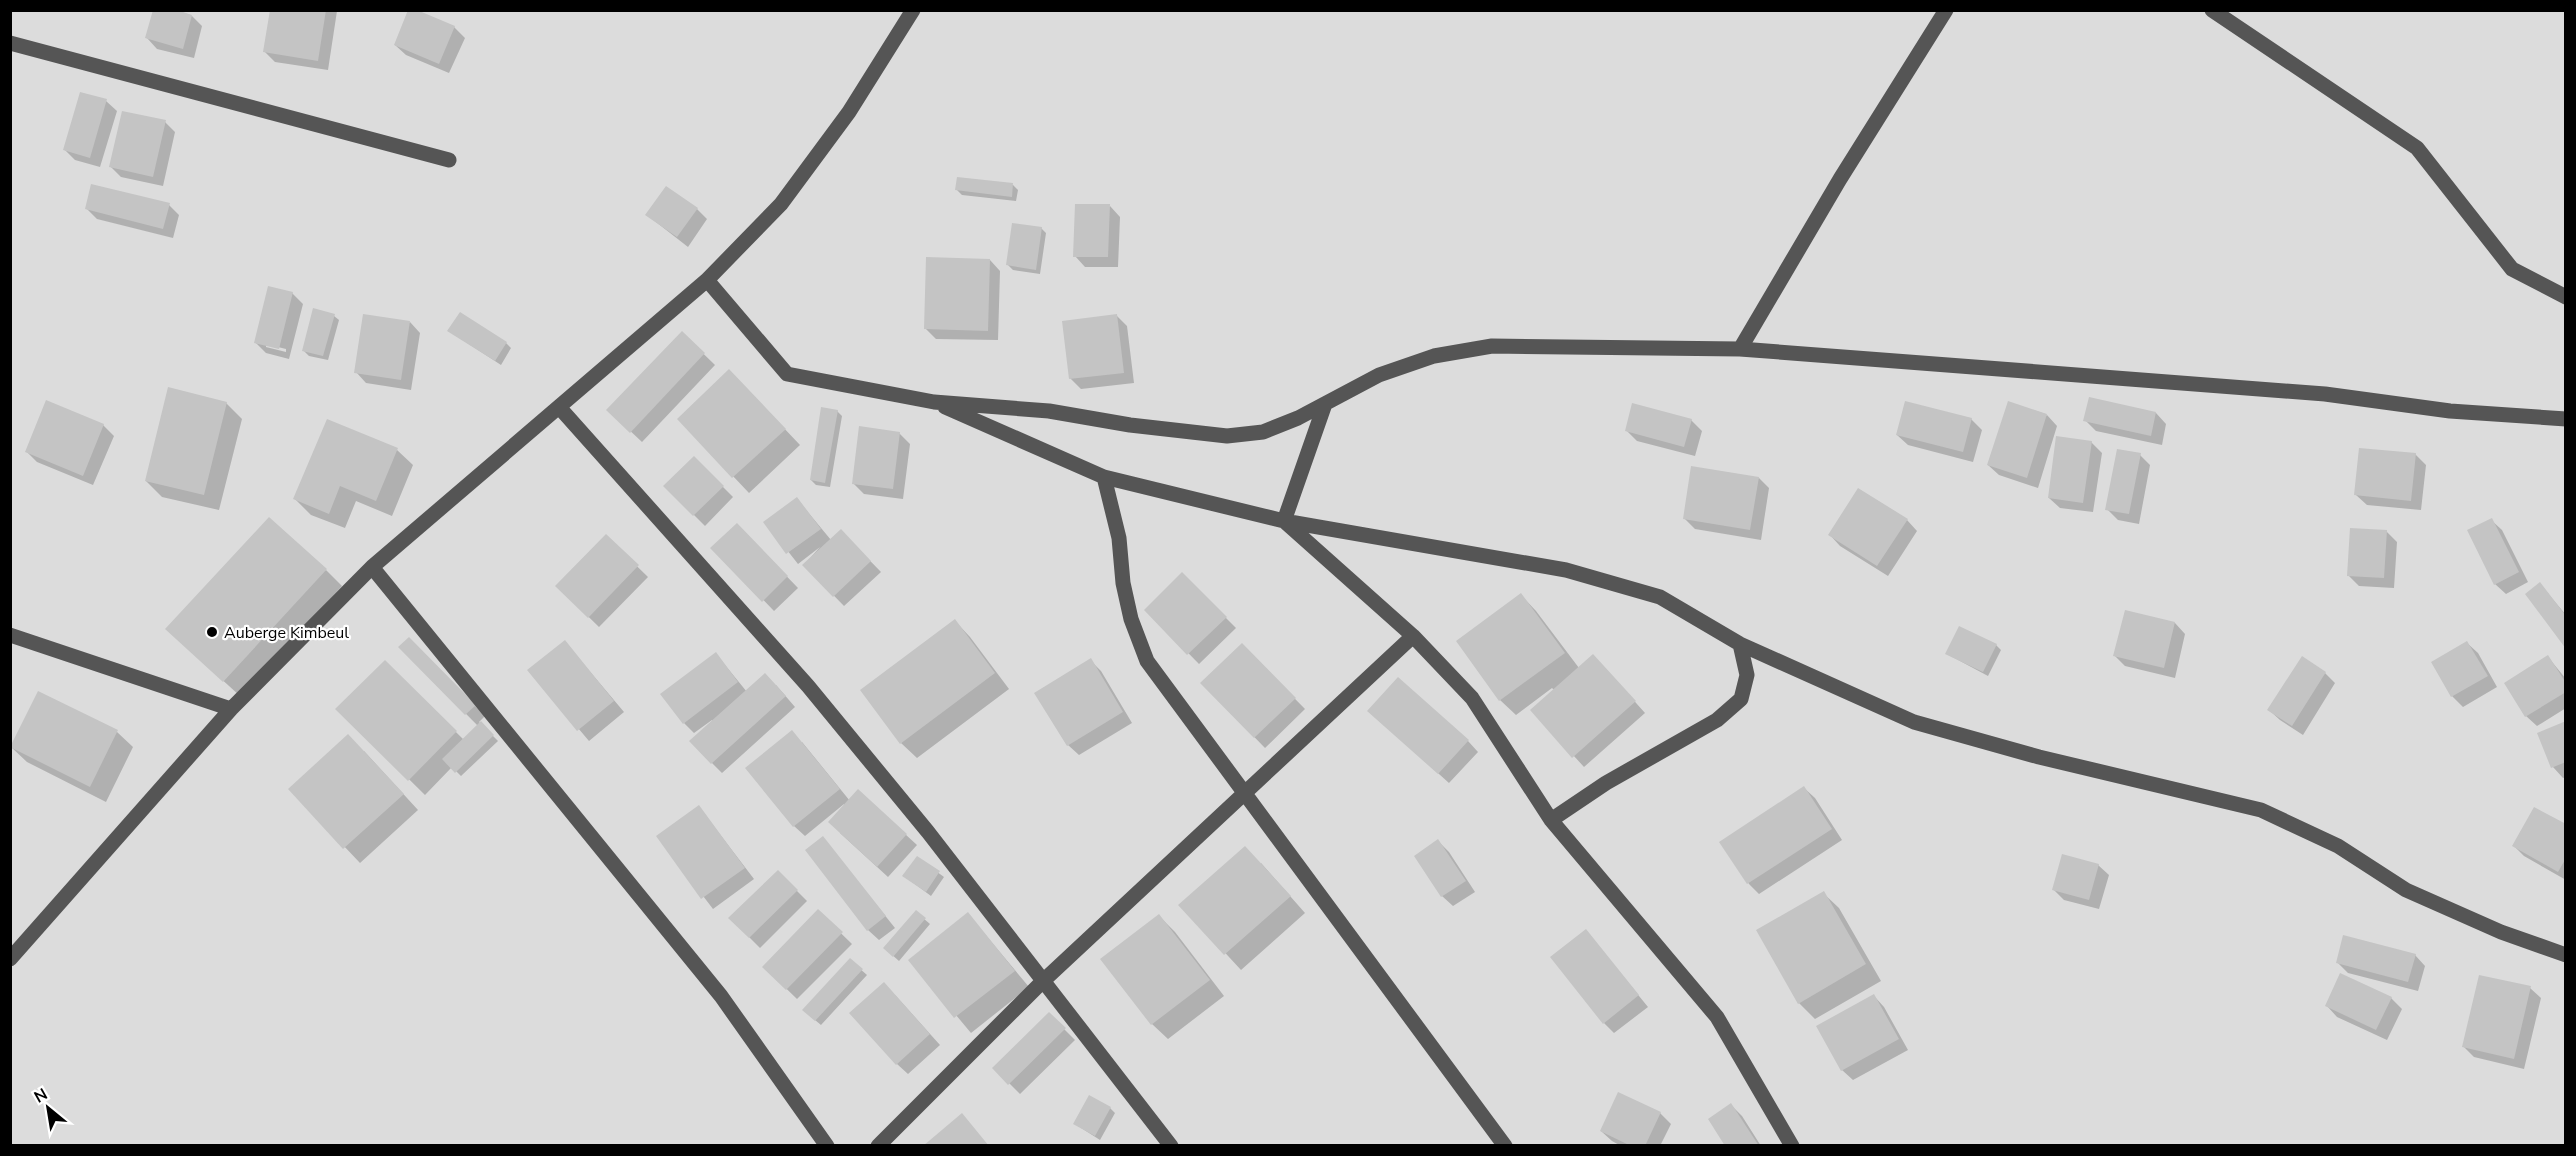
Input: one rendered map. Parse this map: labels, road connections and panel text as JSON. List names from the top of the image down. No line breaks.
{"places":["Auberge Kimbeul"],"north":"top left"}
